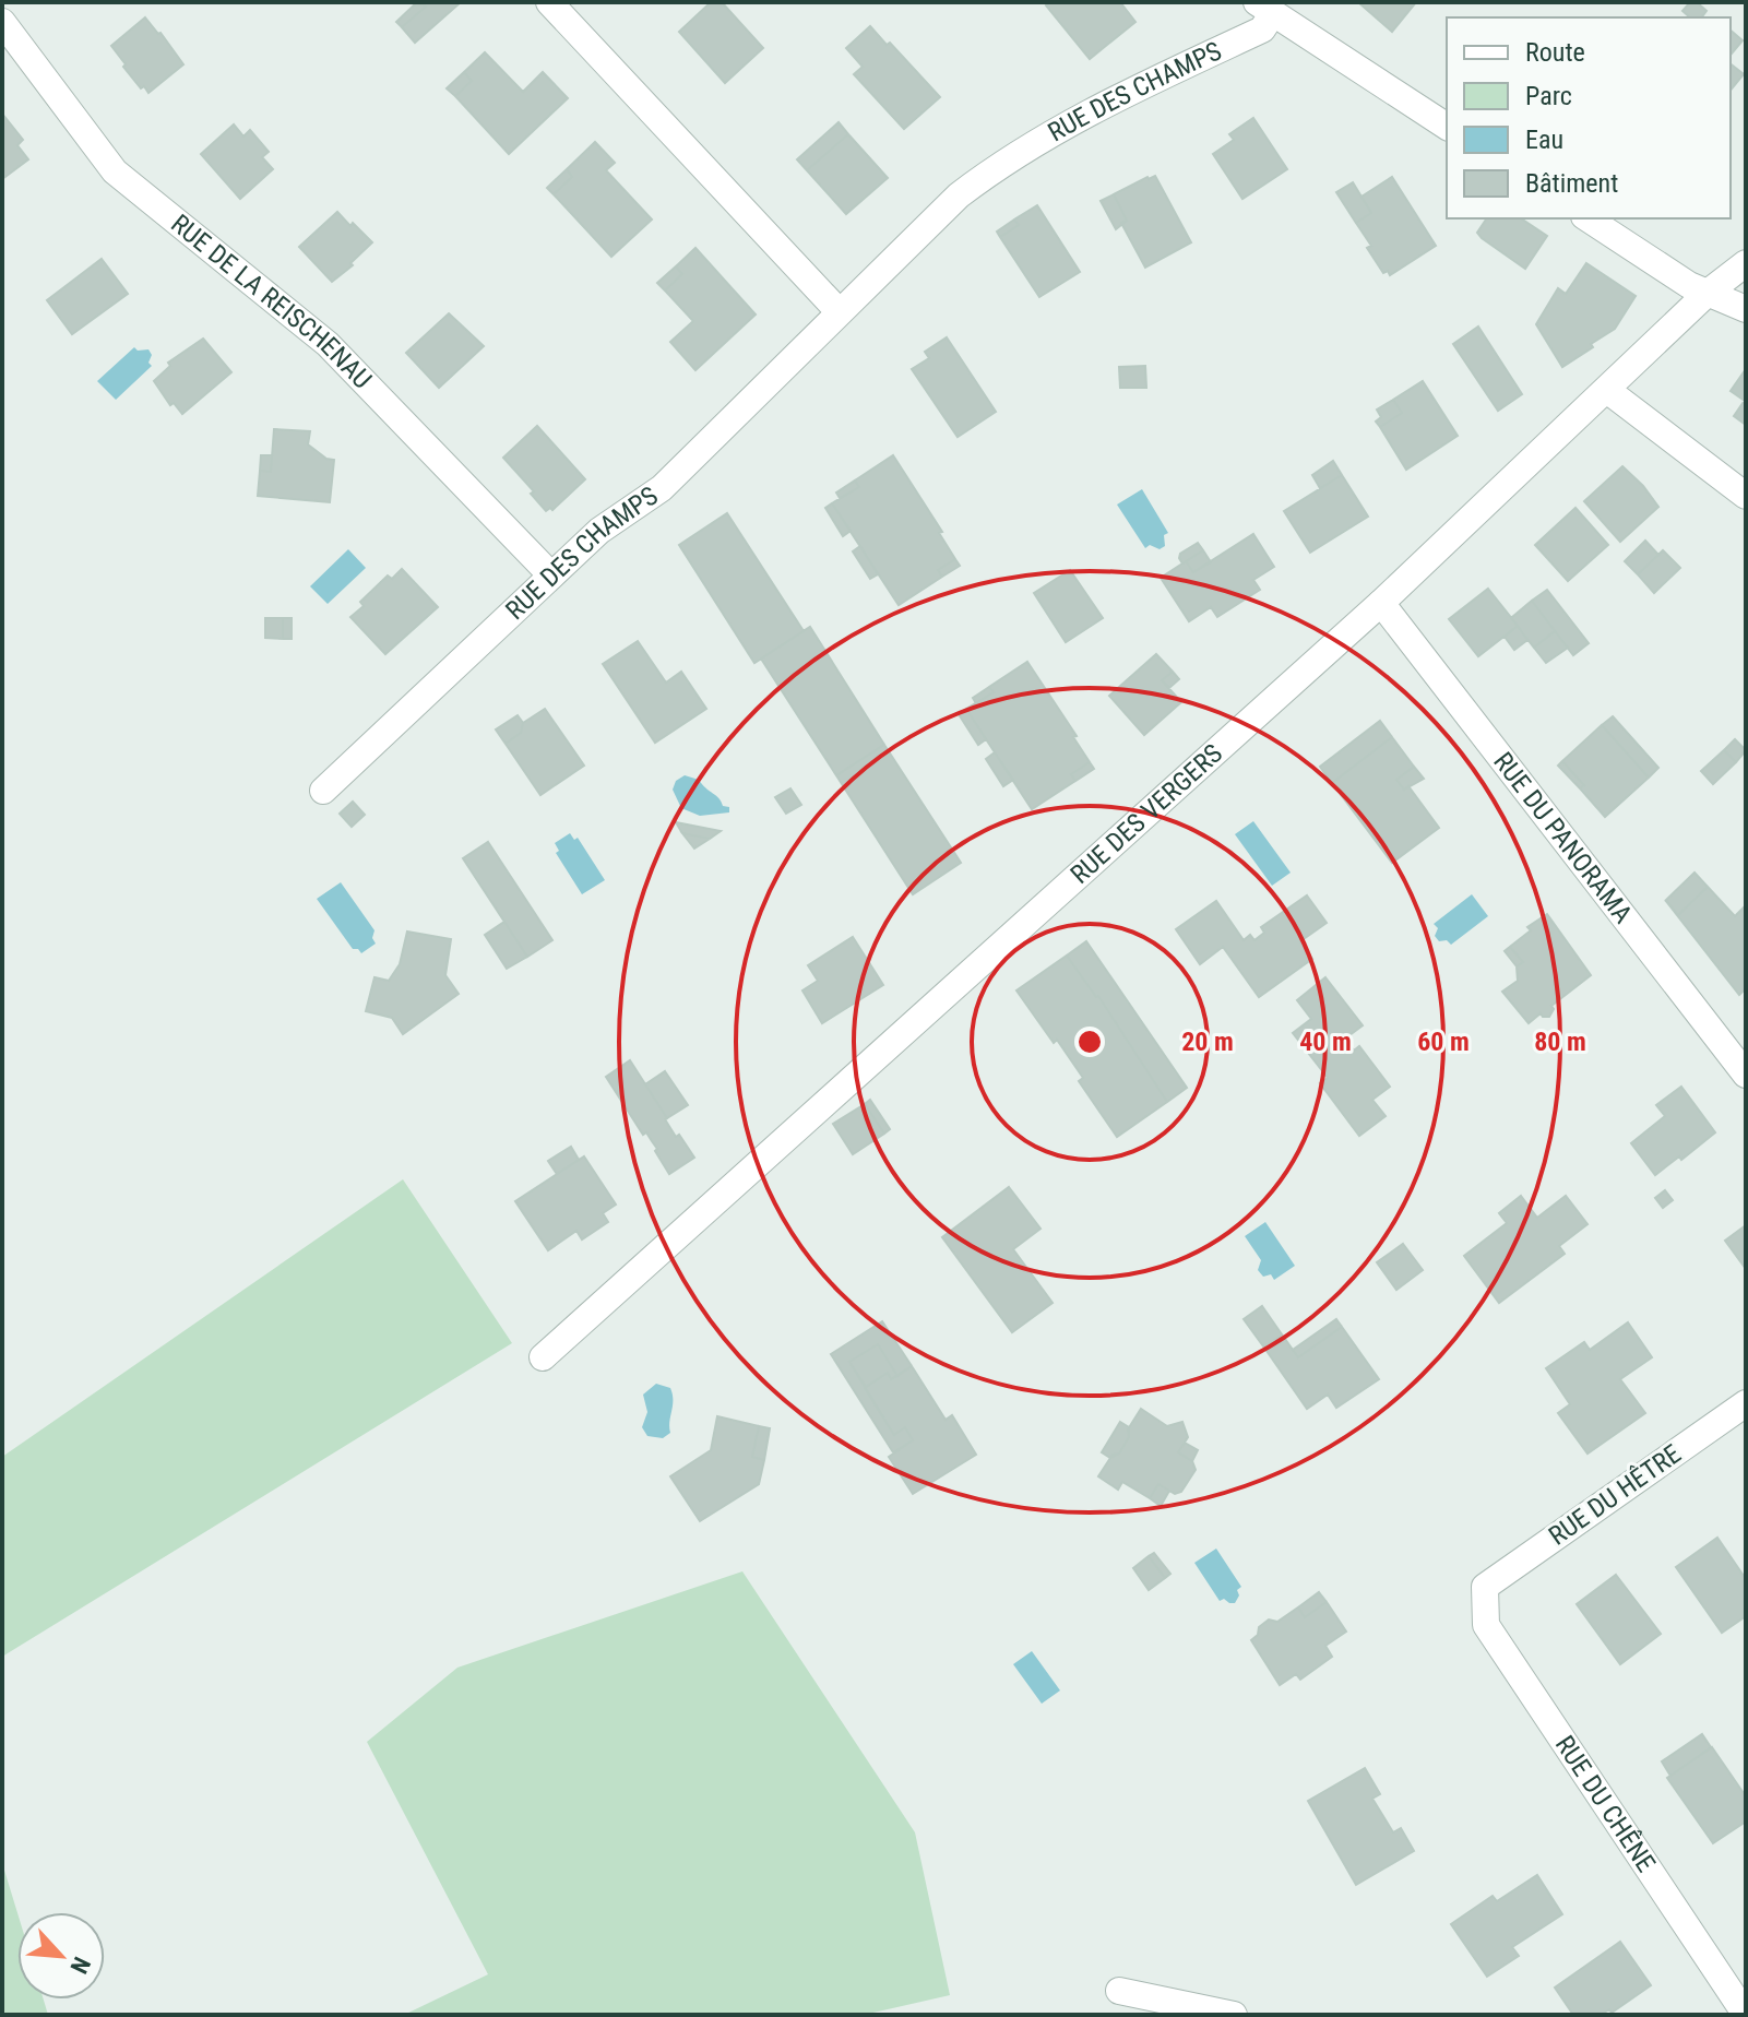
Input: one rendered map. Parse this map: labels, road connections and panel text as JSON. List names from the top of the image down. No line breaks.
{"streets":{"street":["RUE DES CHAMPS","RUE DE LA REISCHENAU","RUE DES VERGERS","RUE DU PANORAMA","RUE DU HÊTRE","RUE DU CHÊNE"]},"crossings":[["RUE DES CHAMPS","RUE DE LA REISCHENAU"],["RUE DES VERGERS","RUE DU PANORAMA"],["RUE DU HÊTRE","RUE DU CHÊNE"]],"legend":["Route","Parc","Eau","Bâtiment"],"north":"bottom right","rings":["20 m","40 m","60 m","80 m"]}
